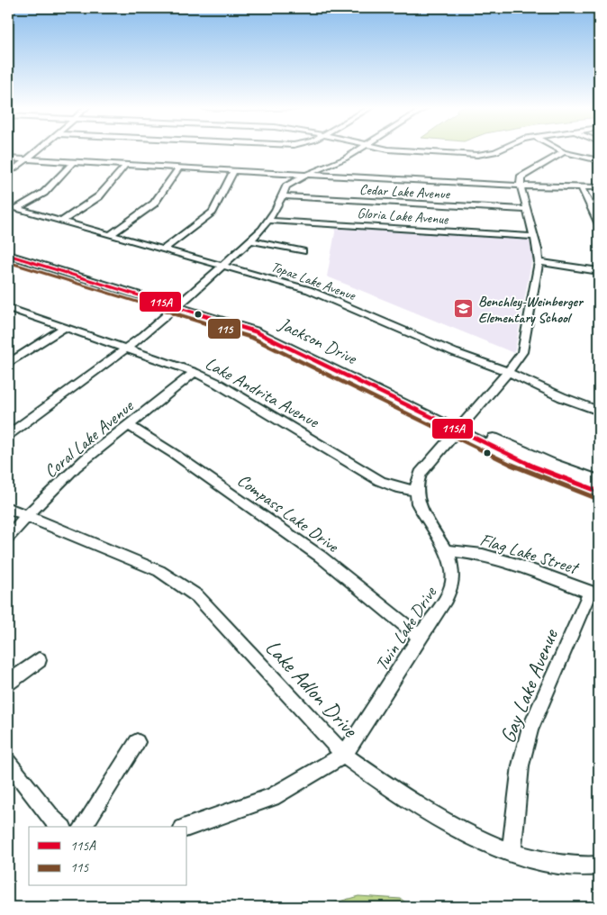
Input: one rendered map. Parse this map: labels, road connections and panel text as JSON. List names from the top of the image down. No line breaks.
{"streets":{"main road":["Jackson Drive"],"street":["Cedar Lake Avenue","Gloria Lake Avenue","Topaz Lake Avenue","Lake Andrita Avenue","Coral Lake Avenue","Compass Lake Drive","Flag Lake Street","Twin Lake Drive","Gay Lake Avenue","Lake Adlon Drive"]},"crossings":[["Lake Andrita Avenue","Coral Lake Avenue"],["Lake Andrita Avenue","Twin Lake Drive"],["Coral Lake Avenue","Compass Lake Drive"],["Coral Lake Avenue","Lake Adlon Drive"],["Compass Lake Drive","Twin Lake Drive"],["Flag Lake Street","Twin Lake Drive"],["Flag Lake Street","Gay Lake Avenue"],["Twin Lake Drive","Lake Adlon Drive"],["Gay Lake Avenue","Lake Adlon Drive"]],"places":{"school or university":["Benchley-Weinberger Elementary School"]},"lines":["transit line 115A","transit line 115"],"legend":["115A","115"]}
